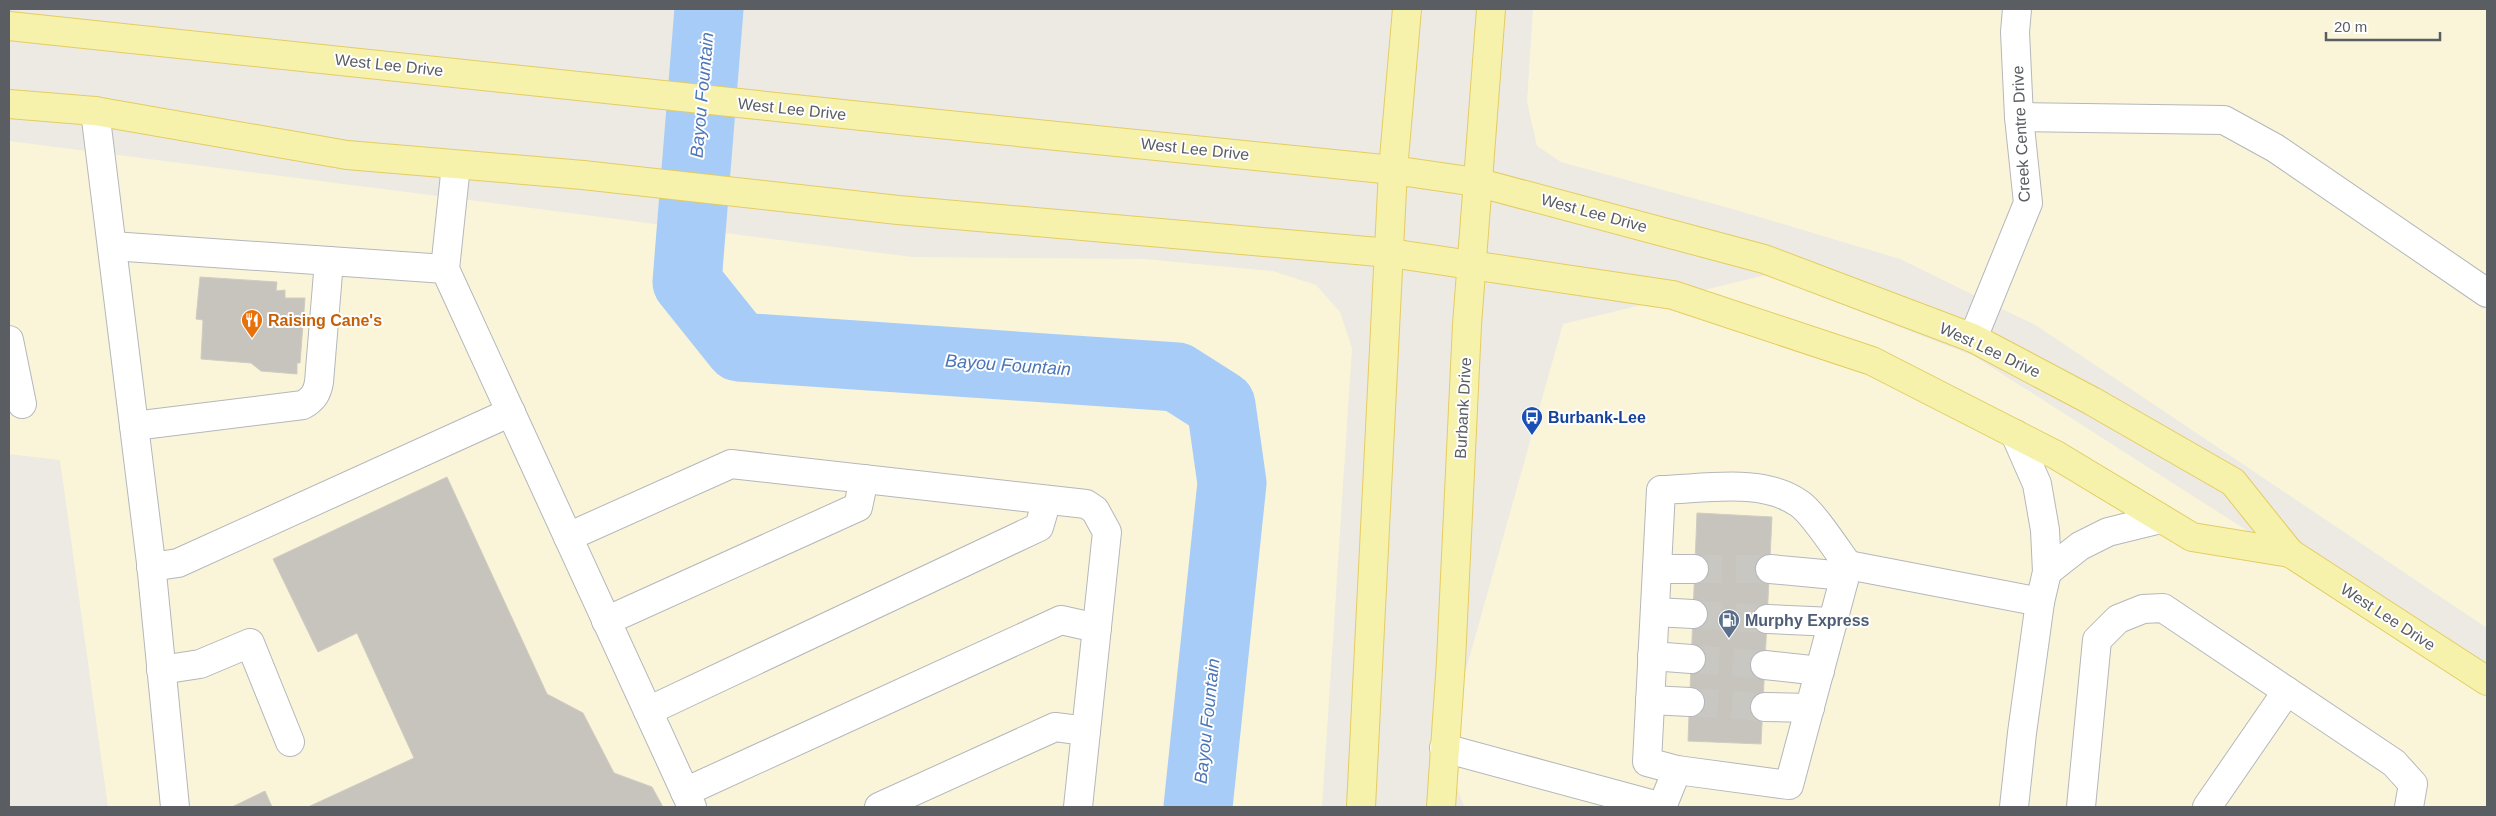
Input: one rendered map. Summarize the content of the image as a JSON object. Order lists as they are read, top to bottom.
{
  "streets": {
    "main road": ["West Lee Drive", "Burbank Drive"],
    "street": ["Creek Centre Drive"]
  },
  "crossings": [
    ["West Lee Drive", "Creek Centre Drive"],
    ["West Lee Drive", "Burbank Drive"]
  ],
  "water": ["Bayou Fountain"],
  "places": {
    "restaurant": ["Raising Cane's"],
    "bus stop": ["Burbank-Lee"],
    "fuel station": ["Murphy Express"]
  },
  "scale_bar": "20 m"
}
